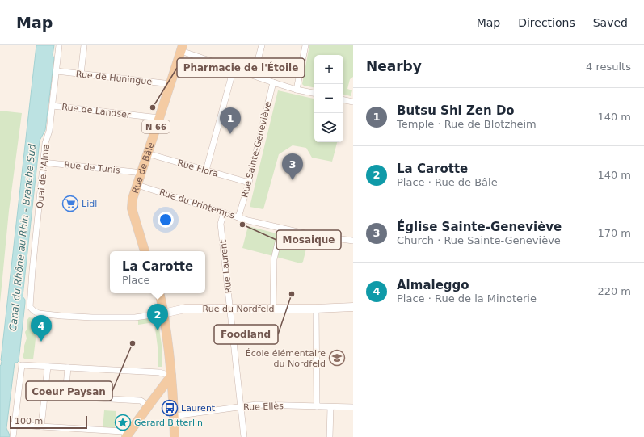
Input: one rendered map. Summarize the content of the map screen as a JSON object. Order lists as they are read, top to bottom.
{
  "streets": {
    "main road": ["N 66", "Rue de Bâle", "Rue du Nordfeld"],
    "street": [
      "Rue de Huningue",
      "Rue de Landser",
      "Rue Sainte-Geneviève",
      "Rue de Tunis",
      "Rue Flora",
      "Quai de l'Alma",
      "Rue du Printemps",
      "Rue Laurent",
      "Rue Ellès"
    ]
  },
  "crossings": [
    ["Rue de Huningue", "Rue de Bâle"],
    ["Rue de Huningue", "Quai de l'Alma"],
    ["Rue de Landser", "Rue de Bâle"],
    ["Rue de Landser", "Quai de l'Alma"],
    ["Rue Sainte-Geneviève", "Rue Flora"],
    ["Rue Sainte-Geneviève", "Rue du Printemps"],
    ["Rue de Tunis", "Rue de Bâle"],
    ["Rue de Tunis", "Quai de l'Alma"],
    ["Rue de Bâle", "Rue Flora"],
    ["Rue de Bâle", "Rue du Printemps"],
    ["Quai de l'Alma", "Rue du Nordfeld"],
    ["Rue du Printemps", "Rue Laurent"],
    ["Rue Laurent", "Rue du Nordfeld"],
    ["Rue Laurent", "Rue Ellès"]
  ],
  "water": ["Canal du Rhône au Rhin - Branche Sud"],
  "places": {
    "other": [
      "Pharmacie de l'Étoile",
      "Mosaique",
      "Foodland",
      "Coeur Paysan"
    ],
    "supermarket": ["Lidl"],
    "school or university": ["École élémentaire du Nordfeld"],
    "bus stop": ["Laurent"],
    "place": ["Gerard Bitterlin"]
  },
  "scale_bar": "100 m",
  "page": {
    "header": "Map",
    "nav": ["Map", "Directions", "Saved"],
    "heading": ["Nearby", "4 results"],
    "map_buttons": ["+", "−"],
    "list": [
      {
        "mark": "1",
        "name": "Butsu Shi Zen Do",
        "note": "Temple · Rue de Blotzheim",
        "value": "140 m"
      },
      {
        "mark": "2",
        "name": "La Carotte",
        "note": "Place · Rue de Bâle",
        "value": "140 m"
      },
      {
        "mark": "3",
        "name": "Église Sainte-Geneviève",
        "note": "Church · Rue Sainte-Geneviève",
        "value": "170 m"
      },
      {
        "mark": "4",
        "name": "Almaleggo",
        "note": "Place · Rue de la Minoterie",
        "value": "220 m"
      }
    ],
    "pins": [
      "1",
      "3",
      "2",
      "4"
    ],
    "popup": ["La Carotte", "Place"],
    "scale": "100 m"
  }
}
